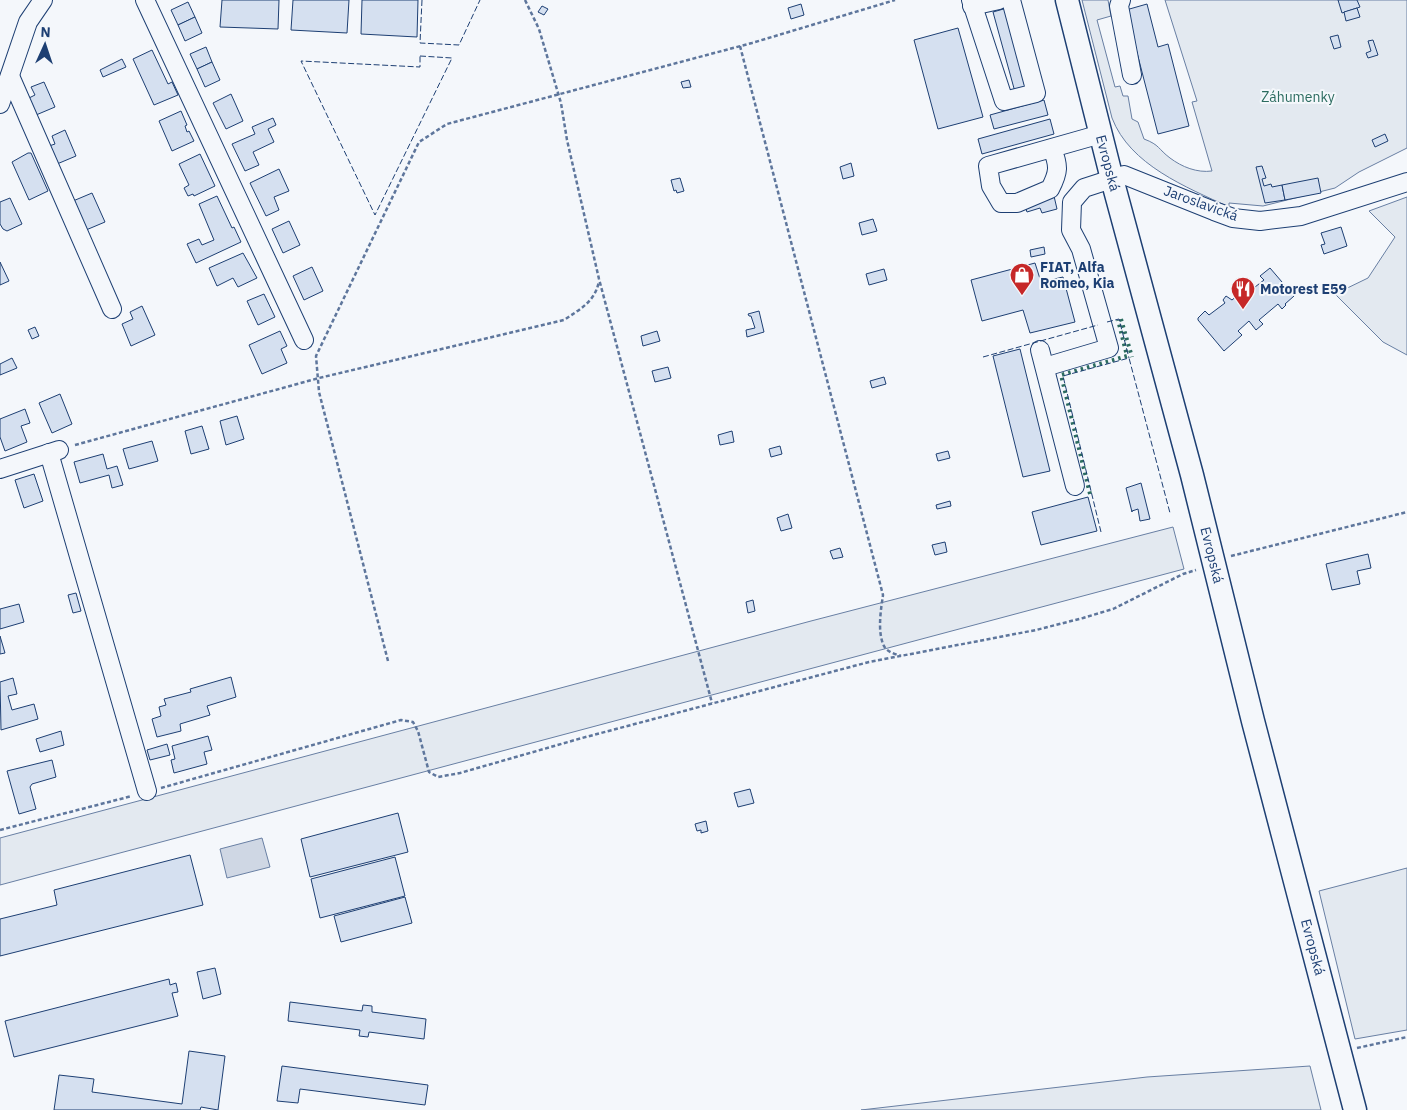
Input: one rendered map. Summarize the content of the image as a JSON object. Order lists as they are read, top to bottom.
{
  "streets": {
    "main road": ["Evropská"],
    "street": ["Jaroslavická"]
  },
  "crossings": [
    ["Evropská", "Jaroslavická"]
  ],
  "parks": ["Záhumenky"],
  "places": {
    "shop": ["FIAT, Alfa Romeo, Kia"],
    "restaurant": ["Motorest E59"]
  },
  "north": "top"
}
